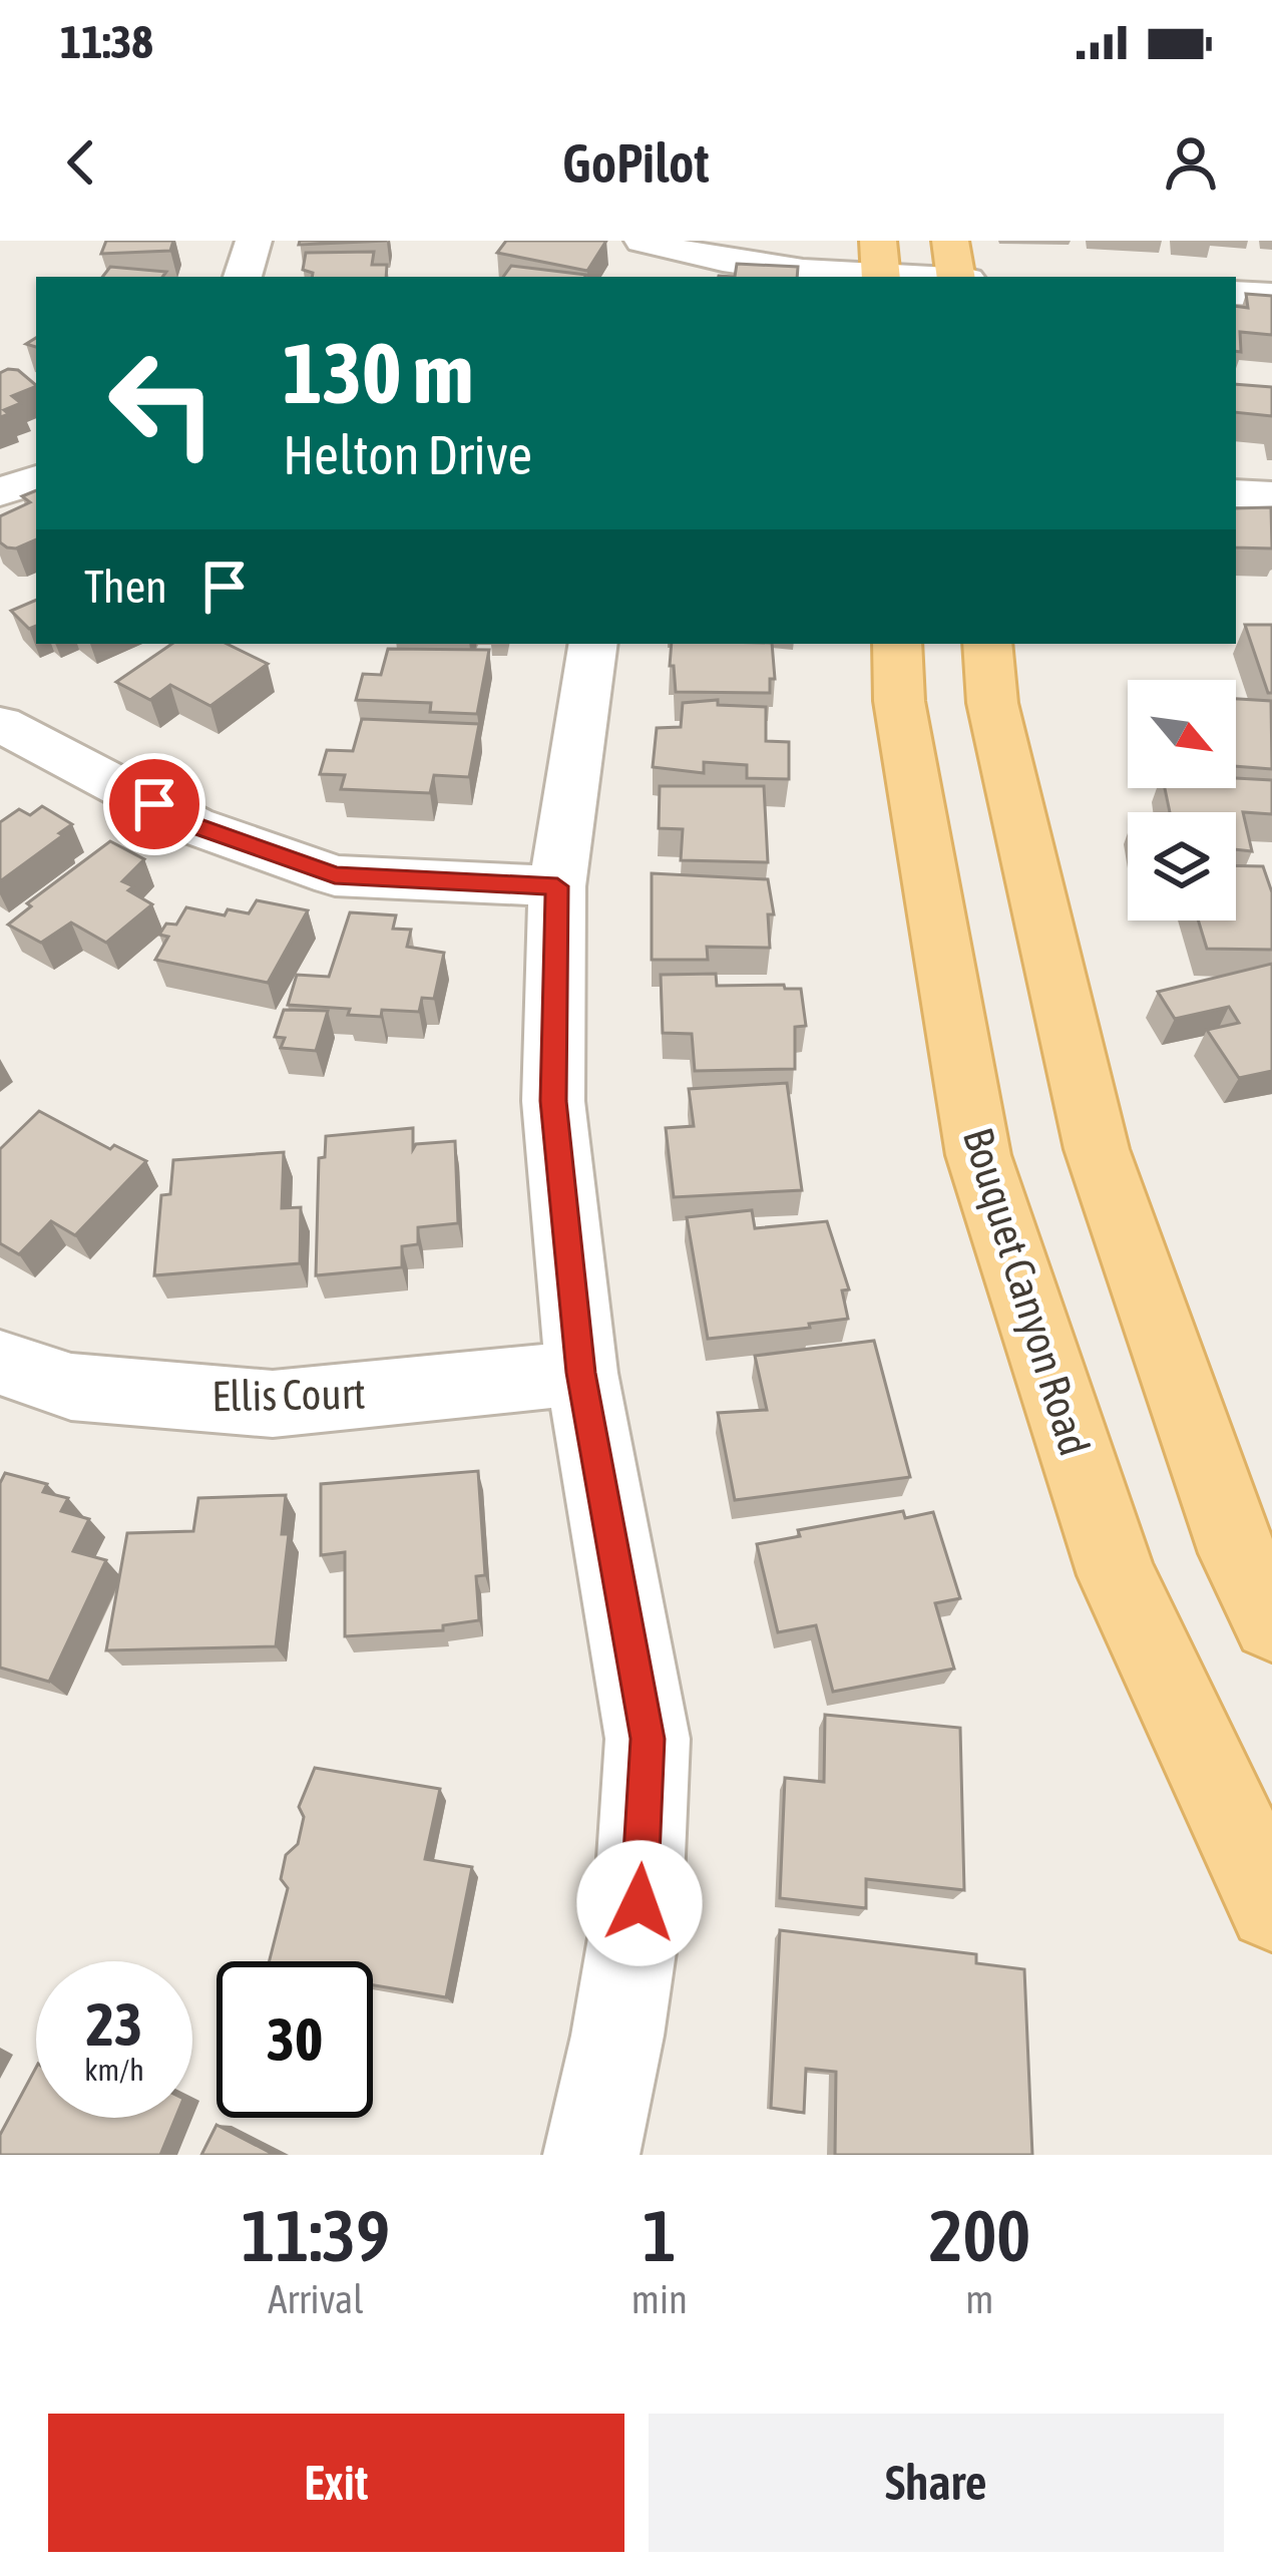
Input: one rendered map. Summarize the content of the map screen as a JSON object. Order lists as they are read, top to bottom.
{
  "streets": {
    "main road": ["Bouquet Canyon Road"],
    "street": ["Ellis Court"]
  },
  "north": "bottom right",
  "page": {
    "status": "11:38",
    "header": "GoPilot",
    "turn": ["130 m", "Helton Drive"],
    "then": "Then",
    "speed": "23 km/h",
    "limit": "30",
    "eta": [
      "11:39",
      "Arrival",
      "1",
      "min",
      "200",
      "m"
    ],
    "buttons": ["Exit", "Share"]
  }
}
